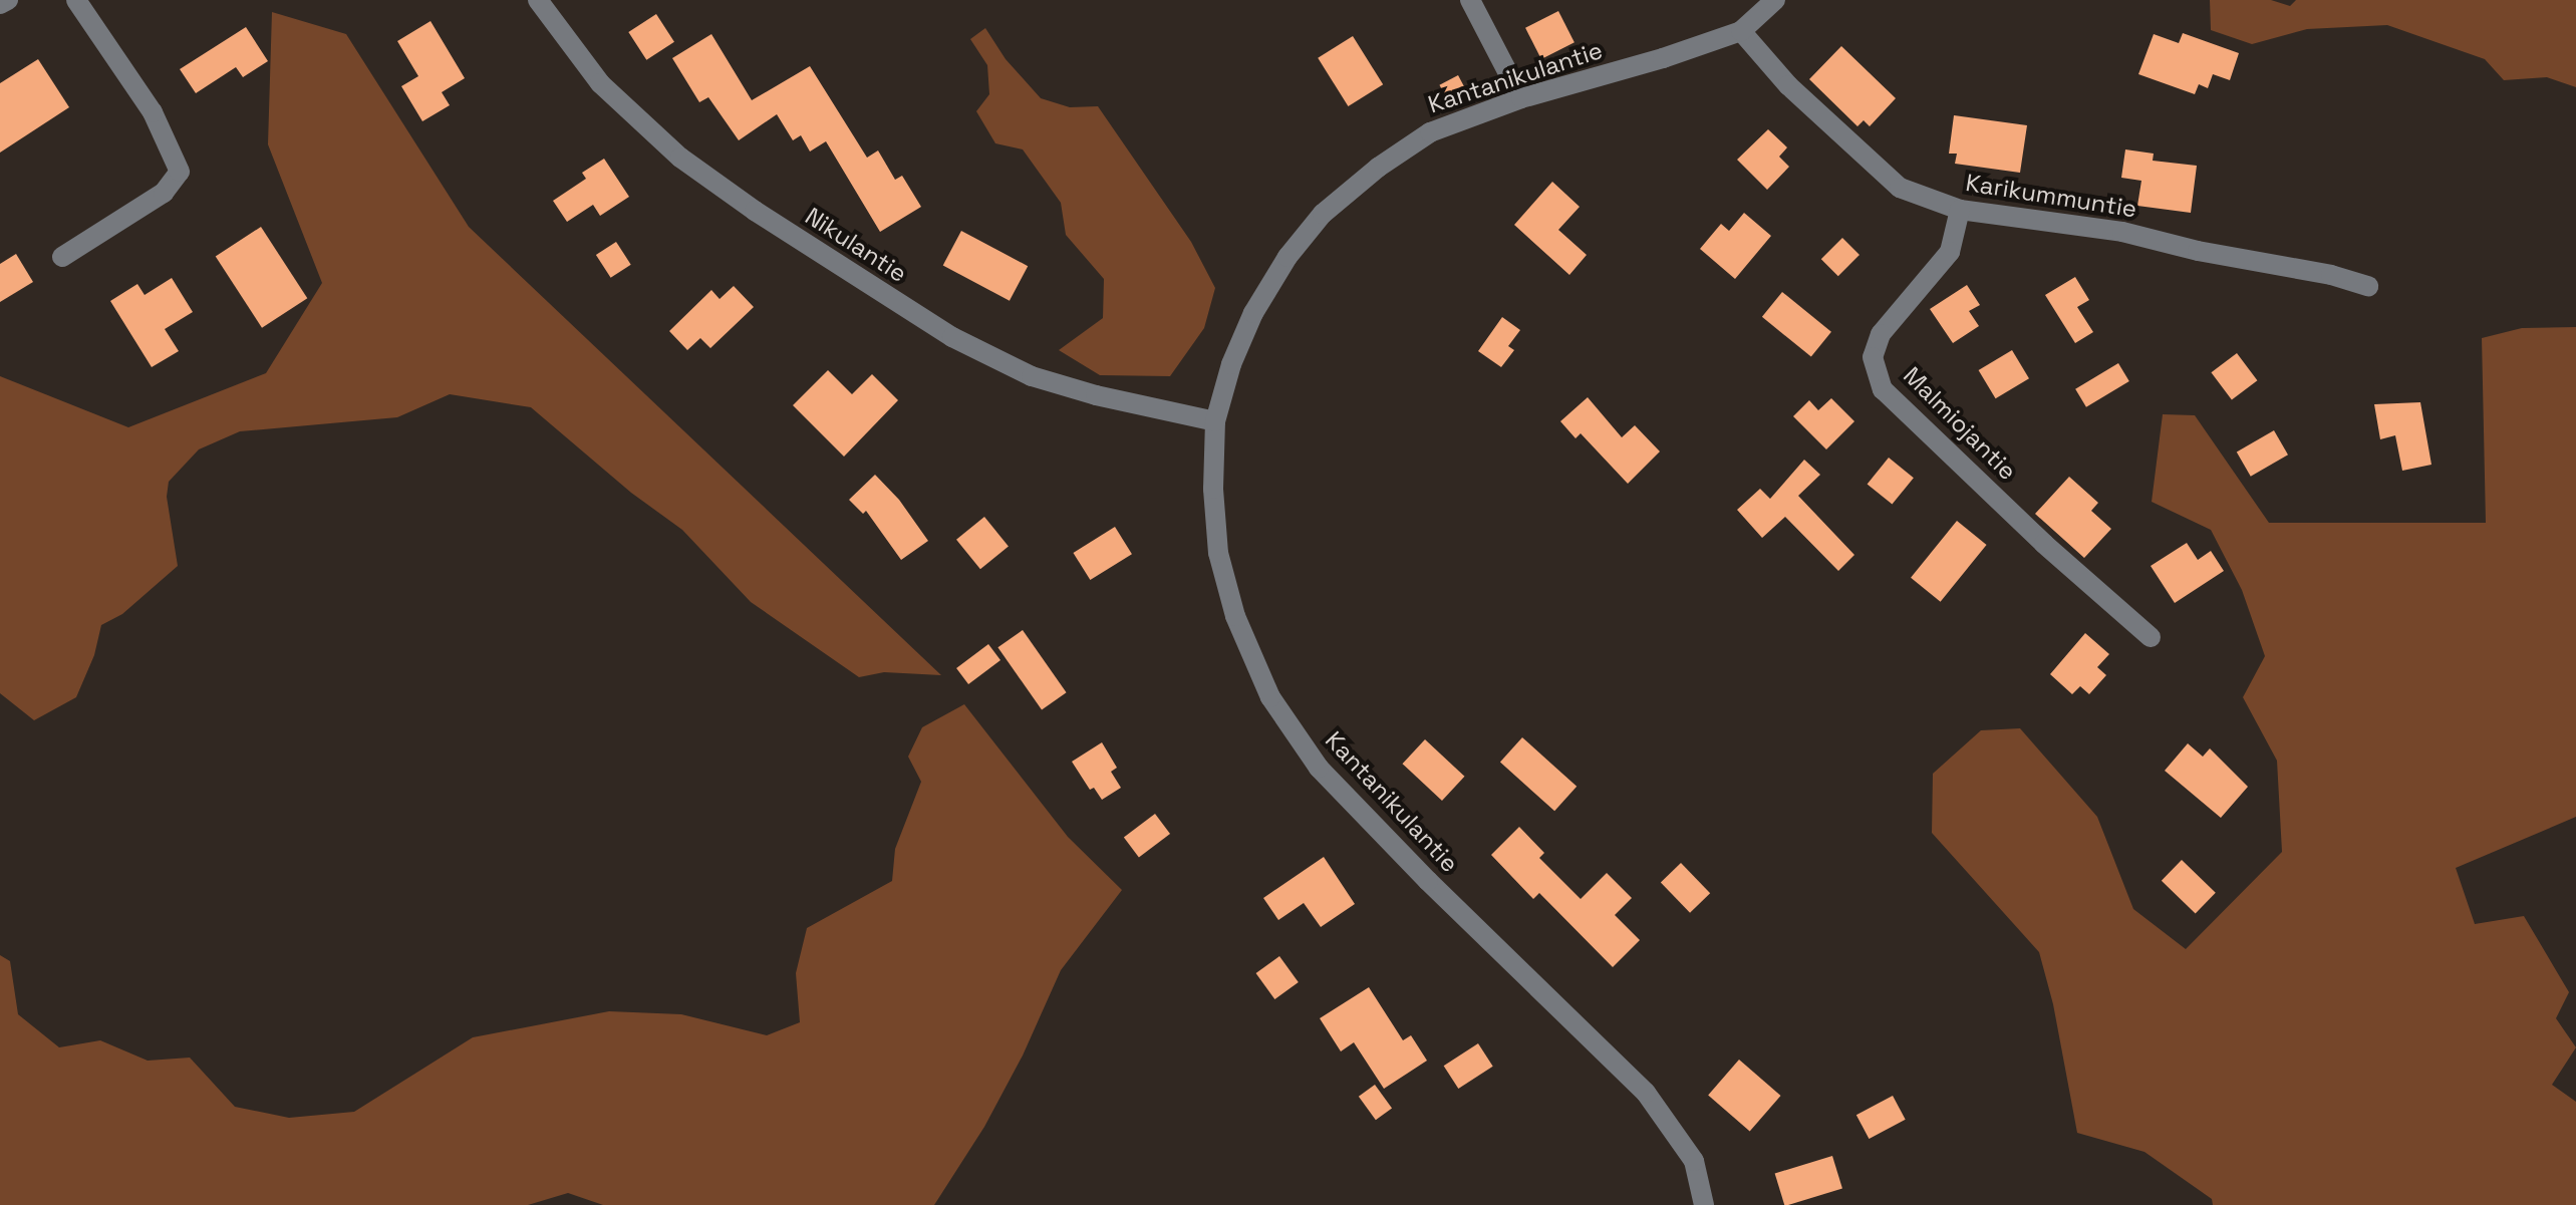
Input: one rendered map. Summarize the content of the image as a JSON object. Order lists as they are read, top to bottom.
{
  "streets": {
    "street": [
      "Kantanikulantie",
      "Karikummuntie",
      "Nikulantie",
      "Malmiojantie"
    ]
  },
  "crossings": [
    ["Kantanikulantie", "Karikummuntie"],
    ["Kantanikulantie", "Nikulantie"],
    ["Karikummuntie", "Malmiojantie"]
  ]
}
